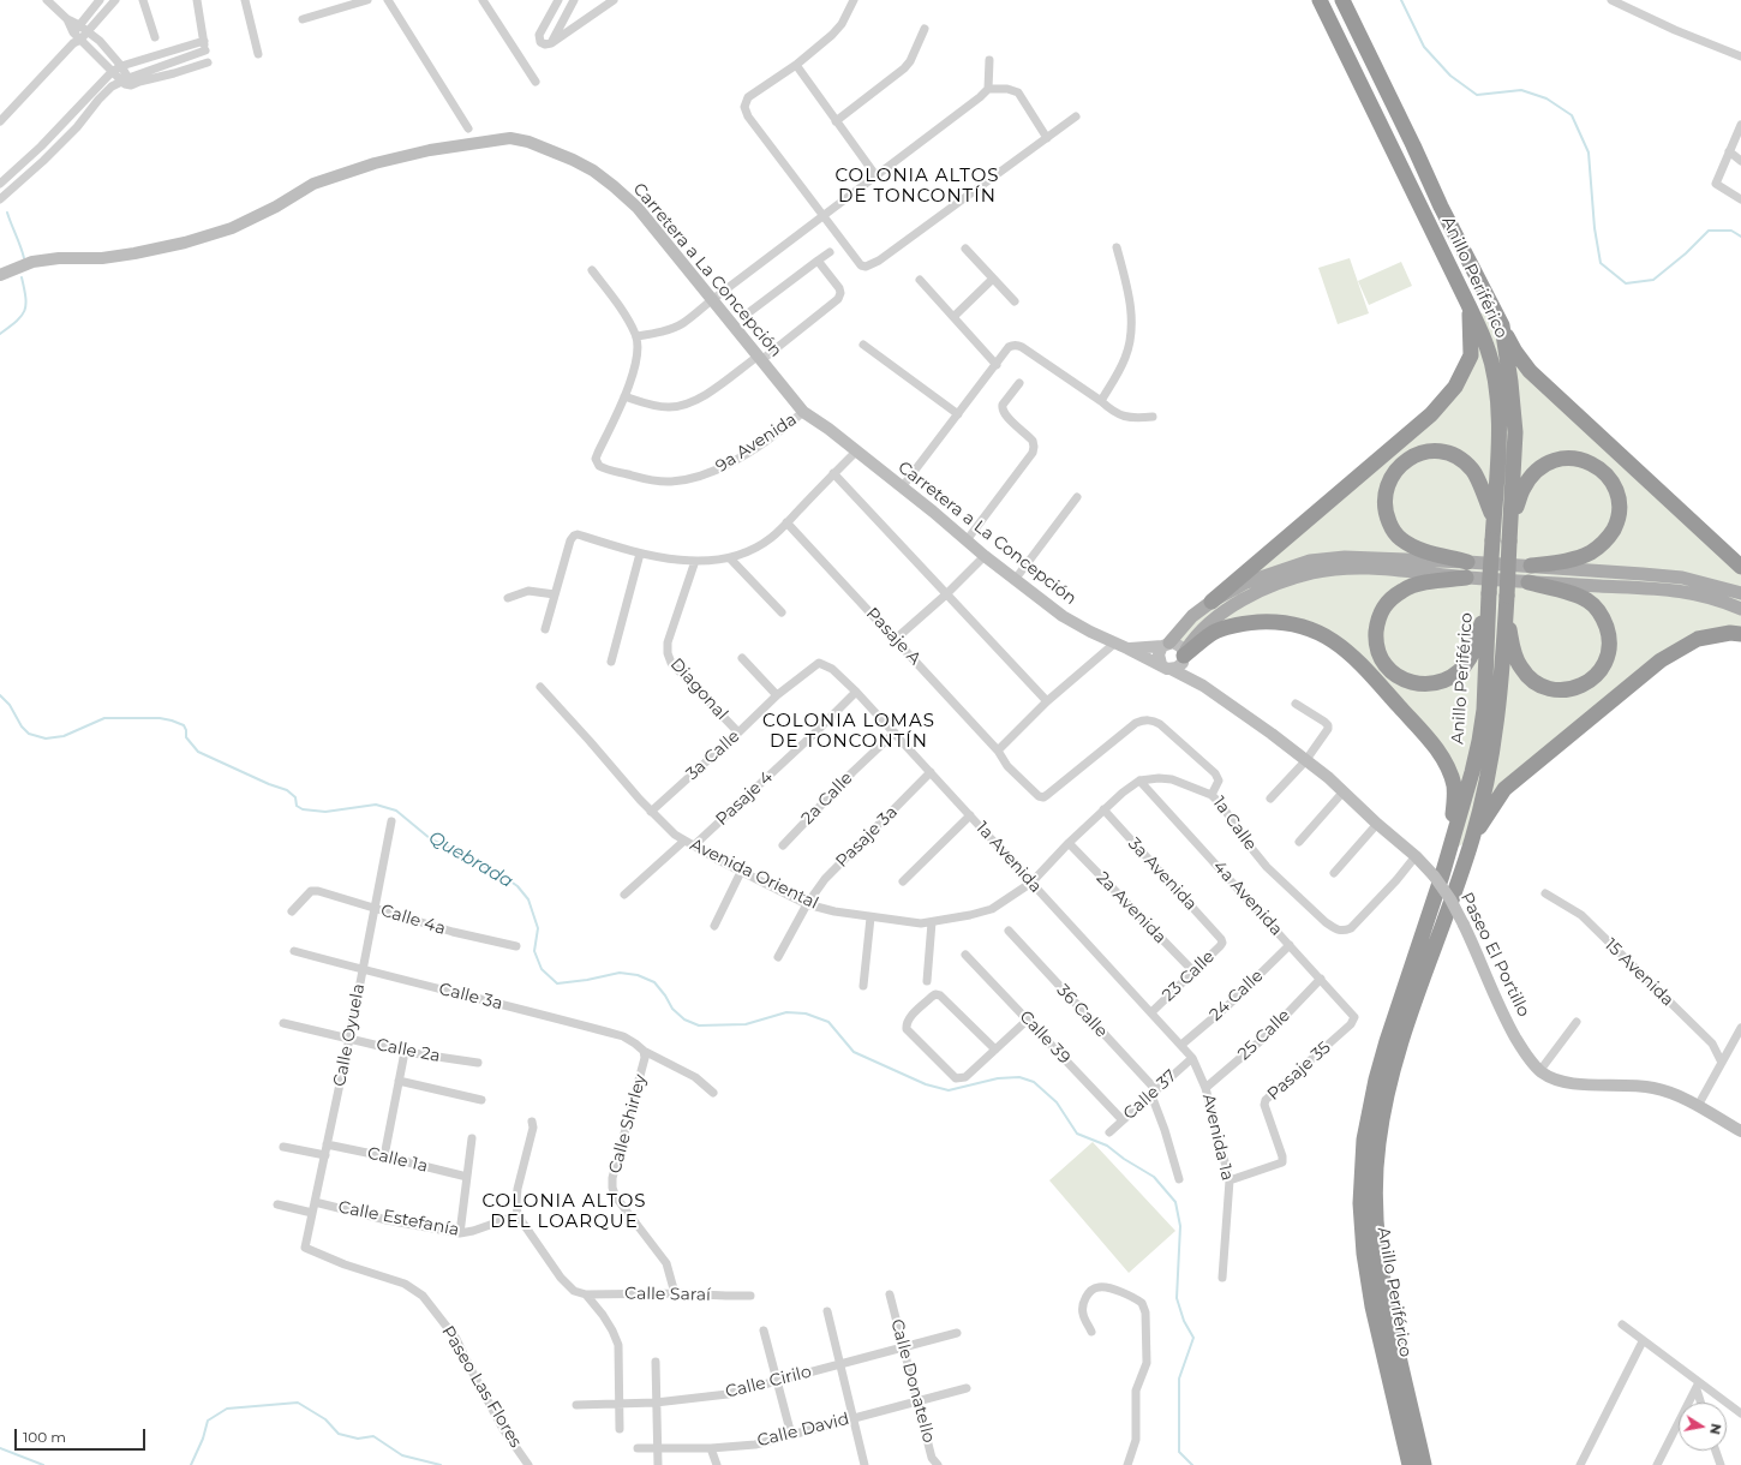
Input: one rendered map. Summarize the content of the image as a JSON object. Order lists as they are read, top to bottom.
{
  "streets": {
    "highway": ["Anillo Periférico"],
    "main road": ["Carretera a La Concepción", "Paseo El Portillo"],
    "street": [
      "9a Avenida",
      "Pasaje A",
      "Diagonal",
      "3a Calle",
      "Pasaje 4",
      "2a Calle",
      "1a Calle",
      "Pasaje 3a",
      "1a Avenida",
      "Avenida Oriental",
      "3a Avenida",
      "4a Avenida",
      "2a Avenida",
      "Calle 4a",
      "15 Avenida",
      "23 Calle",
      "24 Calle",
      "Calle 3a",
      "36 Calle",
      "Calle Oyuela",
      "25 Calle",
      "Calle 39",
      "Calle 2a",
      "Pasaje 35",
      "Calle 37",
      "Calle Shirley",
      "Avenida 1a",
      "Calle 1a",
      "Calle Estefanía",
      "Calle Saraí",
      "Calle Donatello",
      "Calle Cirilo",
      "Paseo Las Flores",
      "Calle David"
    ]
  },
  "crossings": [
    ["Carretera a La Concepción", "9a Avenida"],
    ["Carretera a La Concepción", "Paseo El Portillo"],
    ["Pasaje A", "1a Calle"],
    ["Diagonal", "3a Calle"],
    ["3a Calle", "1a Avenida"],
    ["3a Calle", "Avenida Oriental"],
    ["Pasaje 4", "1a Avenida"],
    ["Pasaje 4", "Avenida Oriental"],
    ["2a Calle", "1a Avenida"],
    ["1a Calle", "Paseo El Portillo"],
    ["Pasaje 3a", "1a Avenida"],
    ["Pasaje 3a", "Avenida Oriental"],
    ["1a Avenida", "Avenida Oriental"],
    ["1a Avenida", "23 Calle"],
    ["1a Avenida", "24 Calle"],
    ["1a Avenida", "Calle 37"],
    ["1a Avenida", "Avenida 1a"],
    ["Avenida Oriental", "3a Avenida"],
    ["Avenida Oriental", "4a Avenida"],
    ["Avenida Oriental", "2a Avenida"],
    ["3a Avenida", "23 Calle"],
    ["4a Avenida", "24 Calle"],
    ["4a Avenida", "25 Calle"],
    ["4a Avenida", "Pasaje 35"],
    ["2a Avenida", "23 Calle"],
    ["Calle 4a", "Calle Oyuela"],
    ["Calle 3a", "Calle Oyuela"],
    ["Calle 3a", "Calle Shirley"],
    ["36 Calle", "Calle 37"],
    ["Calle Oyuela", "Calle 2a"],
    ["Calle Oyuela", "Calle 1a"],
    ["Calle Oyuela", "Calle Estefanía"],
    ["Calle Oyuela", "Paseo Las Flores"],
    ["25 Calle", "Avenida 1a"],
    ["Calle 39", "Calle 37"],
    ["Pasaje 35", "Avenida 1a"],
    ["Calle 37", "Avenida 1a"],
    ["Calle Shirley", "Calle Saraí"],
    ["Calle Donatello", "Calle Cirilo"],
    ["Calle Donatello", "Calle David"]
  ],
  "districts": ["COLONIA ALTOS DE TONCONTÍN", "COLONIA LOMAS DE TONCONTÍN", "COLONIA ALTOS DEL LOARQUE"],
  "water": ["Quebrada"],
  "scale_bar": "100 m",
  "north": "right"
}
